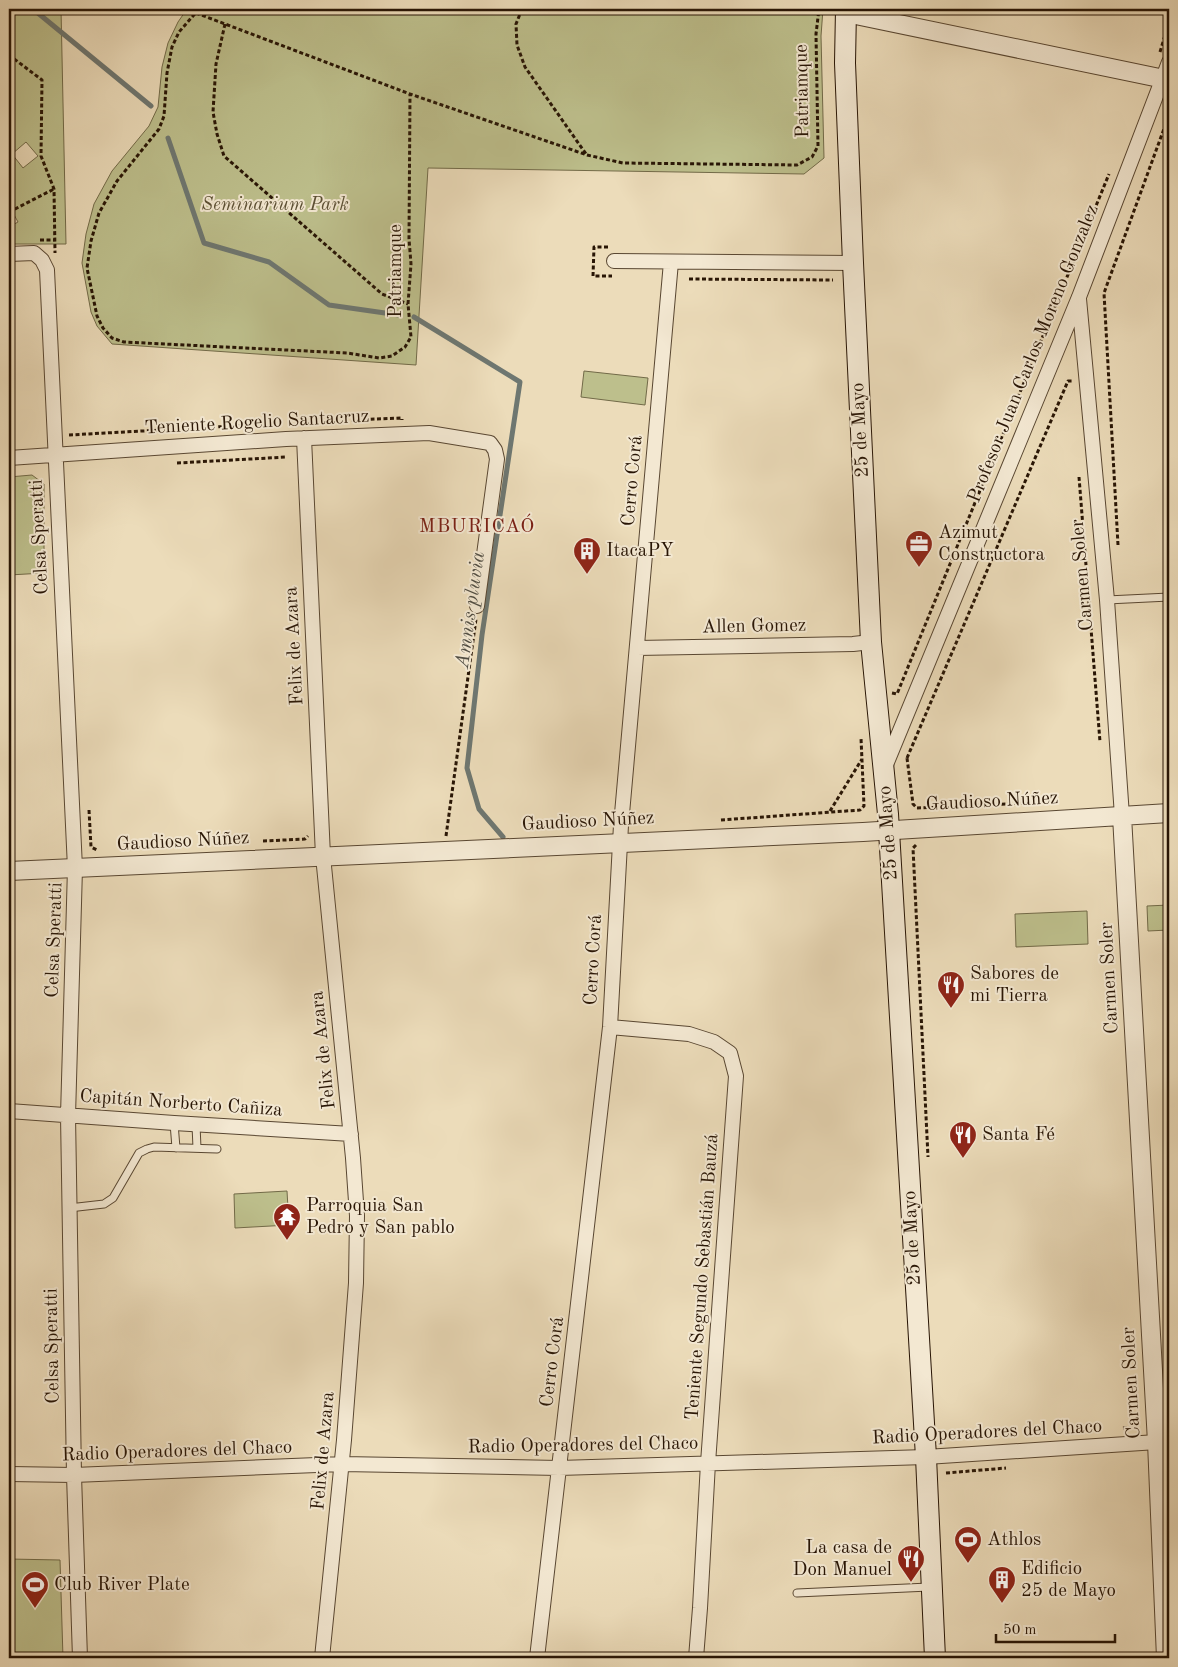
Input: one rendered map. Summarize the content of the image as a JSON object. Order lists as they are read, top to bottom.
{
  "streets": {
    "main road": ["25 de Mayo"],
    "street": [
      "Profesor Juan Carlos Moreno Gonzalez",
      "Teniente Rogelio Santacruz",
      "Cerro Corá",
      "Celsa Speratti",
      "Carmen Soler",
      "Allen Gomez",
      "Felix de Azara",
      "Gaudioso Núñez",
      "Capitán Norberto Cañiza",
      "Teniente Segundo Sebastián Bauzá",
      "Radio Operadores del Chaco"
    ],
    "path": ["Patriamque"]
  },
  "crossings": [
    ["Profesor Juan Carlos Moreno Gonzalez", "25 de Mayo"],
    ["Profesor Juan Carlos Moreno Gonzalez", "Carmen Soler"],
    ["Teniente Rogelio Santacruz", "Celsa Speratti"],
    ["Teniente Rogelio Santacruz", "Felix de Azara"],
    ["25 de Mayo", "Allen Gomez"],
    ["25 de Mayo", "Gaudioso Núñez"],
    ["25 de Mayo", "Radio Operadores del Chaco"],
    ["Cerro Corá", "Allen Gomez"],
    ["Cerro Corá", "Gaudioso Núñez"],
    ["Cerro Corá", "Teniente Segundo Sebastián Bauzá"],
    ["Cerro Corá", "Radio Operadores del Chaco"],
    ["Celsa Speratti", "Gaudioso Núñez"],
    ["Celsa Speratti", "Capitán Norberto Cañiza"],
    ["Celsa Speratti", "Radio Operadores del Chaco"],
    ["Carmen Soler", "Gaudioso Núñez"],
    ["Carmen Soler", "Radio Operadores del Chaco"],
    ["Felix de Azara", "Gaudioso Núñez"],
    ["Felix de Azara", "Capitán Norberto Cañiza"],
    ["Felix de Azara", "Radio Operadores del Chaco"],
    ["Teniente Segundo Sebastián Bauzá", "Radio Operadores del Chaco"]
  ],
  "districts": ["MBURICAÓ"],
  "water": ["Amnis pluvia"],
  "parks": ["Seminarium Park"],
  "places": {
    "office": ["Azimut Constructora"],
    "building": ["ItacaPY", "Edificio 25 de Mayo"],
    "restaurant": ["Sabores de mi Tierra", "Santa Fé", "La casa de Don Manuel"],
    "temple": ["Parroquia San Pedro y San pablo"],
    "sports": ["Athlos", "Club River Plate"]
  },
  "scale_bar": "50 m"
}
